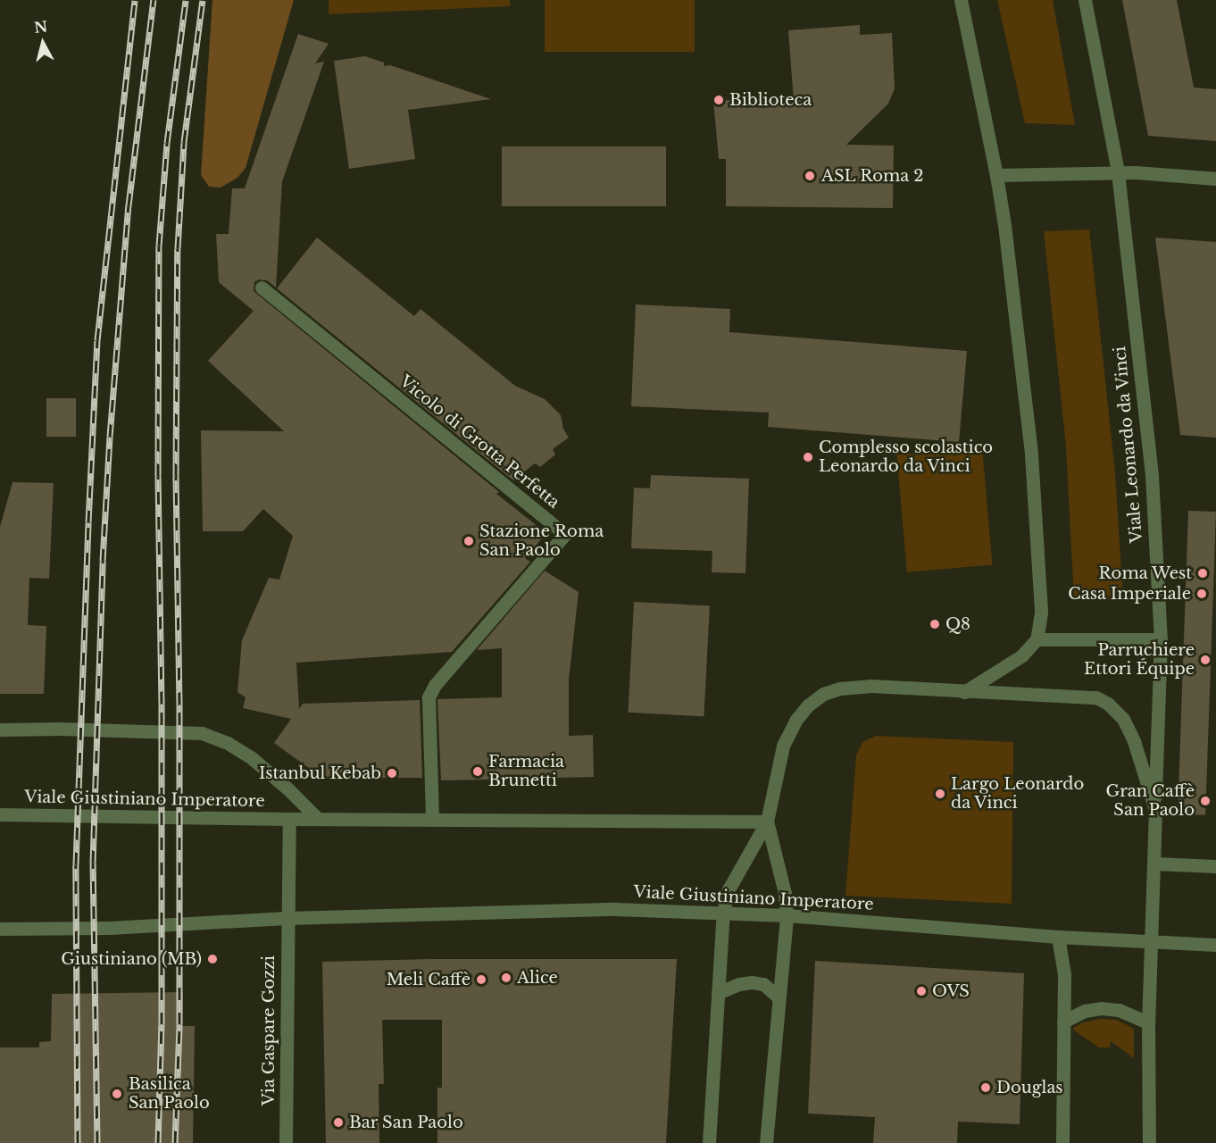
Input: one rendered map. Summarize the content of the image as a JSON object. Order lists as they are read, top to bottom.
{
  "streets": {
    "street": [
      "Vicolo di Grotta Perfetta",
      "Viale Leonardo da Vinci",
      "Viale Giustiniano Imperatore",
      "Via Gaspare Gozzi"
    ]
  },
  "crossings": [
    ["Vicolo di Grotta Perfetta", "Viale Giustiniano Imperatore"],
    ["Viale Giustiniano Imperatore", "Via Gaspare Gozzi"]
  ],
  "places": [
    "Biblioteca",
    "ASL Roma 2",
    "Complesso scolastico Leonardo da Vinci",
    "Stazione Roma San Paolo",
    "Roma West",
    "Casa Imperiale",
    "Q8",
    "Parruchiere Ettori Équipe",
    "Farmacia Brunetti",
    "Istanbul Kebab",
    "Largo Leonardo da Vinci",
    "Gran Caffè San Paolo",
    "Giustiniano (MB)",
    "Alice",
    "Meli Caffè",
    "OVS",
    "Douglas",
    "Basilica San Paolo",
    "Bar San Paolo"
  ],
  "north": "top"
}
